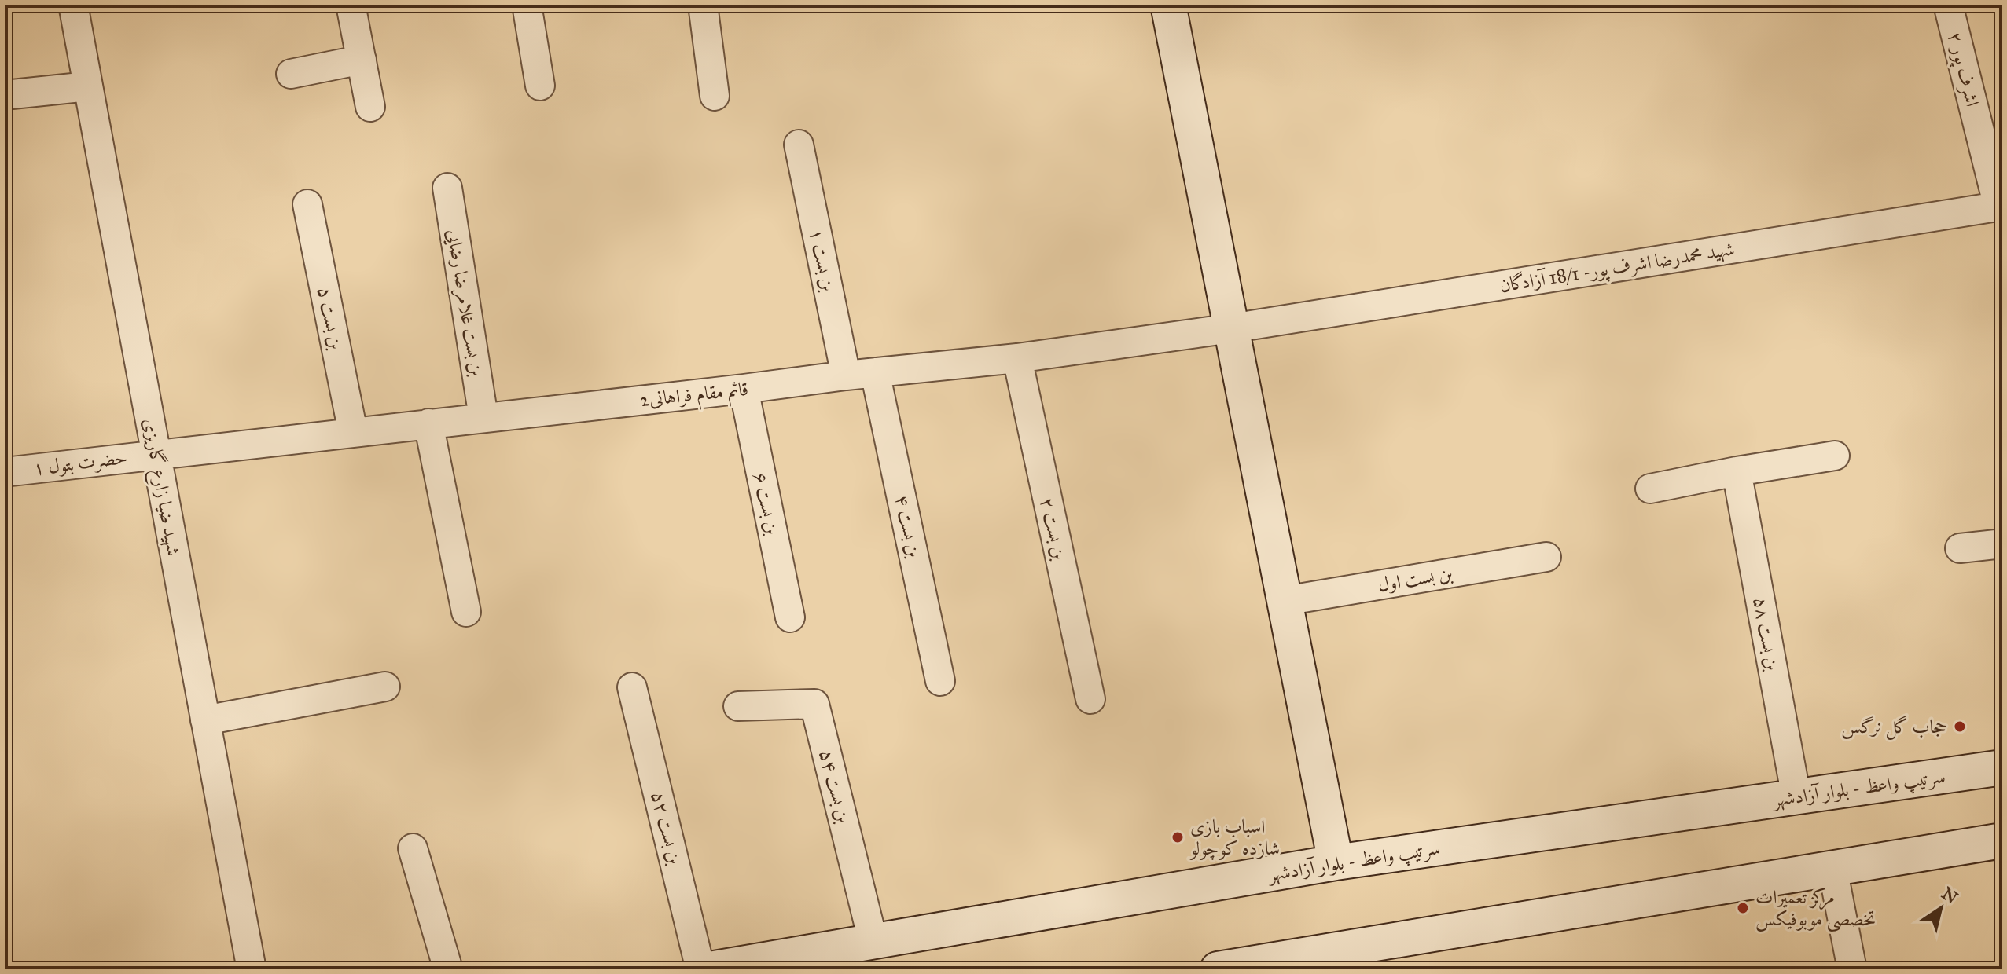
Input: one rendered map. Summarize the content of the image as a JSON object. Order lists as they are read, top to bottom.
{
  "streets": {
    "main road": ["سرتیپ واعظ - بلوار آزادشهر"],
    "street": [
      "۲ اشرف پور",
      "بن بست ۱",
      "شهید محمدرضا اشرف پور- 18/1 آزادگان",
      "بن بست غلامرضا رضایی",
      "بن بست ۵",
      "2قائم مقام فراهانی",
      "حضرت بتول ۱",
      "شهید ضیا زارع گاریزی",
      "بن بست ۶",
      "بن بست ۴",
      "بن بست ۲",
      "بن بست اول",
      "بن بست ۵۸",
      "بن بست ۵۴",
      "بن بست ۵۲"
    ]
  },
  "crossings": [
    ["۲ اشرف پور", "شهید محمدرضا اشرف پور- 18/1 آزادگان"],
    ["بن بست ۱", "2قائم مقام فراهانی"],
    ["شهید محمدرضا اشرف پور- 18/1 آزادگان", "2قائم مقام فراهانی"],
    ["بن بست غلامرضا رضایی", "2قائم مقام فراهانی"],
    ["بن بست ۵", "2قائم مقام فراهانی"],
    ["2قائم مقام فراهانی", "حضرت بتول ۱"],
    ["2قائم مقام فراهانی", "شهید ضیا زارع گاریزی"],
    ["2قائم مقام فراهانی", "بن بست ۶"],
    ["2قائم مقام فراهانی", "بن بست ۴"],
    ["2قائم مقام فراهانی", "بن بست ۲"],
    ["حضرت بتول ۱", "شهید ضیا زارع گاریزی"],
    ["بن بست ۵۸", "سرتیپ واعظ - بلوار آزادشهر"],
    ["بن بست ۵۴", "سرتیپ واعظ - بلوار آزادشهر"]
  ],
  "places": ["حجاب گل نرگس", "اسباب بازی شازده کوچولو", "مرکز تعمیرات تخصصی موبوفیکس"],
  "north": "top right"
}
